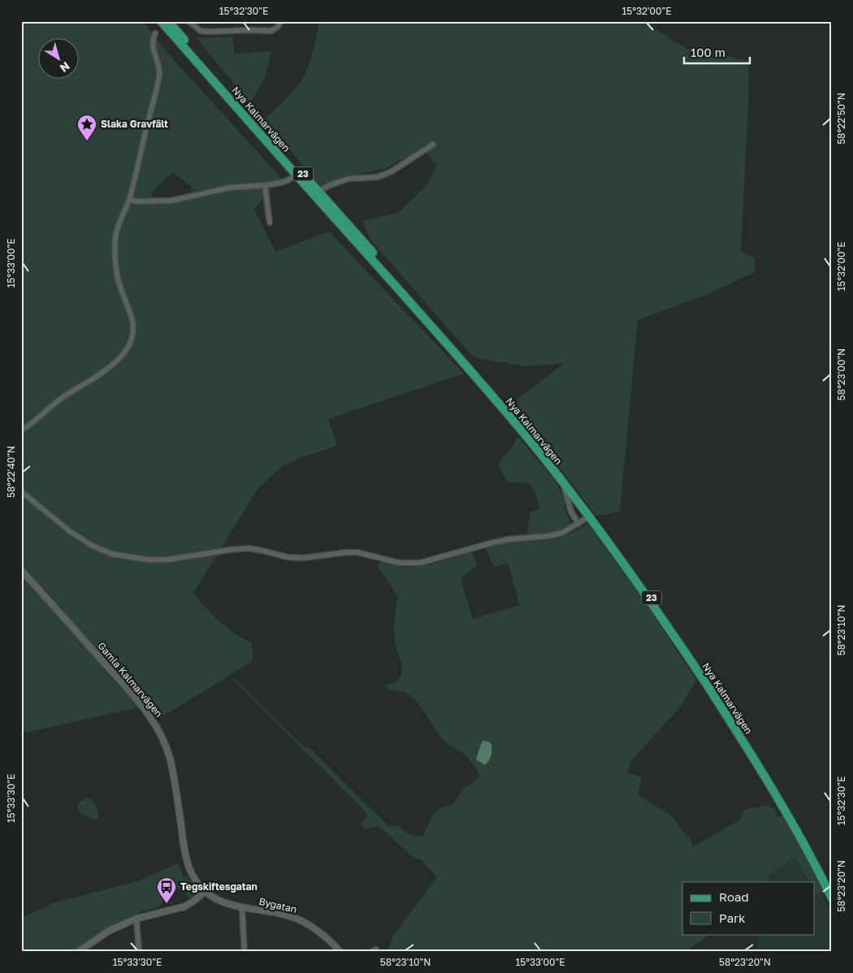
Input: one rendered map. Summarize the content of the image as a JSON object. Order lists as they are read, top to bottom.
{
  "streets": {
    "main road": ["Nya Kalmarvägen", "23"],
    "street": ["Gamla Kalmarvägen", "Bygatan"]
  },
  "crossings": [
    ["Gamla Kalmarvägen", "Bygatan"]
  ],
  "places": {
    "place": ["Slaka Gravfält"],
    "bus stop": ["Tegskiftesgatan"]
  },
  "legend": ["Road", "Park"],
  "scale_bar": "100 m",
  "north": "bottom right",
  "coordinates": [
    "15°32'30\"E",
    "15°32'00\"E",
    "58°22'50\"N",
    "15°33'00\"E",
    "58°23'00\"N",
    "58°22'40\"N",
    "58°23'10\"N",
    "15°33'30\"E",
    "58°23'20\"N"
  ]
}
